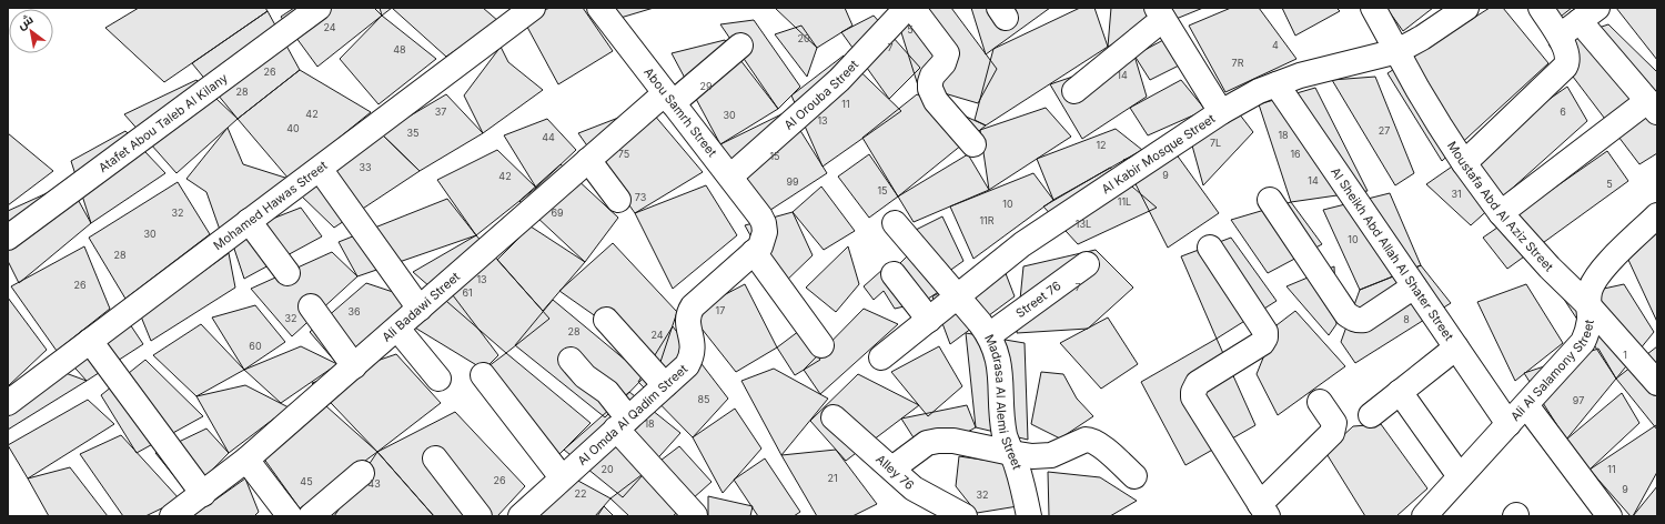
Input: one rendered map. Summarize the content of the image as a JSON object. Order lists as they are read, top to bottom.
{
  "streets": {
    "street": [
      "Al Orouba Street",
      "Abou Samrh Street",
      "Atafet Abou Taleb Al Kilany",
      "Al Kabir Mosque Street",
      "Mohamed Hawas Street",
      "Moustafa Abd Al Aziz Street",
      "Al Sheikh Abd Allah Al Shater Street",
      "Street 76",
      "Ali Badawi Street",
      "Ali Al Salamony Street",
      "Madrasa Al Alemi Street",
      "Al Omda Al Qadim Street",
      "Alley 76"
    ]
  },
  "crossings": [
    ["Al Orouba Street", "Abou Samrh Street"],
    ["Abou Samrh Street", "Ali Badawi Street"],
    ["Abou Samrh Street", "Al Omda Al Qadim Street"],
    ["Al Kabir Mosque Street", "Moustafa Abd Al Aziz Street"],
    ["Al Kabir Mosque Street", "Al Sheikh Abd Allah Al Shater Street"],
    ["Al Kabir Mosque Street", "Madrasa Al Alemi Street"],
    ["Moustafa Abd Al Aziz Street", "Ali Al Salamony Street"],
    ["Al Sheikh Abd Allah Al Shater Street", "Ali Al Salamony Street"],
    ["Street 76", "Madrasa Al Alemi Street"]
  ],
  "house_numbers": [
    "24",
    "5",
    "20",
    "4",
    "7",
    "48",
    "7R",
    "26",
    "14",
    "29",
    "28",
    "11",
    "37",
    "6",
    "42",
    "30",
    "13",
    "40",
    "27",
    "35",
    "18",
    "44",
    "7L",
    "12",
    "75",
    "16",
    "15",
    "33",
    "9",
    "42",
    "14",
    "99",
    "5",
    "15",
    "31",
    "73",
    "11L",
    "10",
    "32",
    "69",
    "11R",
    "13L",
    "30",
    "10",
    "28",
    "13",
    "26",
    "7",
    "61",
    "17",
    "36",
    "32",
    "8",
    "28",
    "24",
    "60",
    "1",
    "85",
    "97",
    "18",
    "20",
    "11",
    "21",
    "26",
    "45",
    "43",
    "9",
    "22",
    "32"
  ],
  "north": "top left"
}
